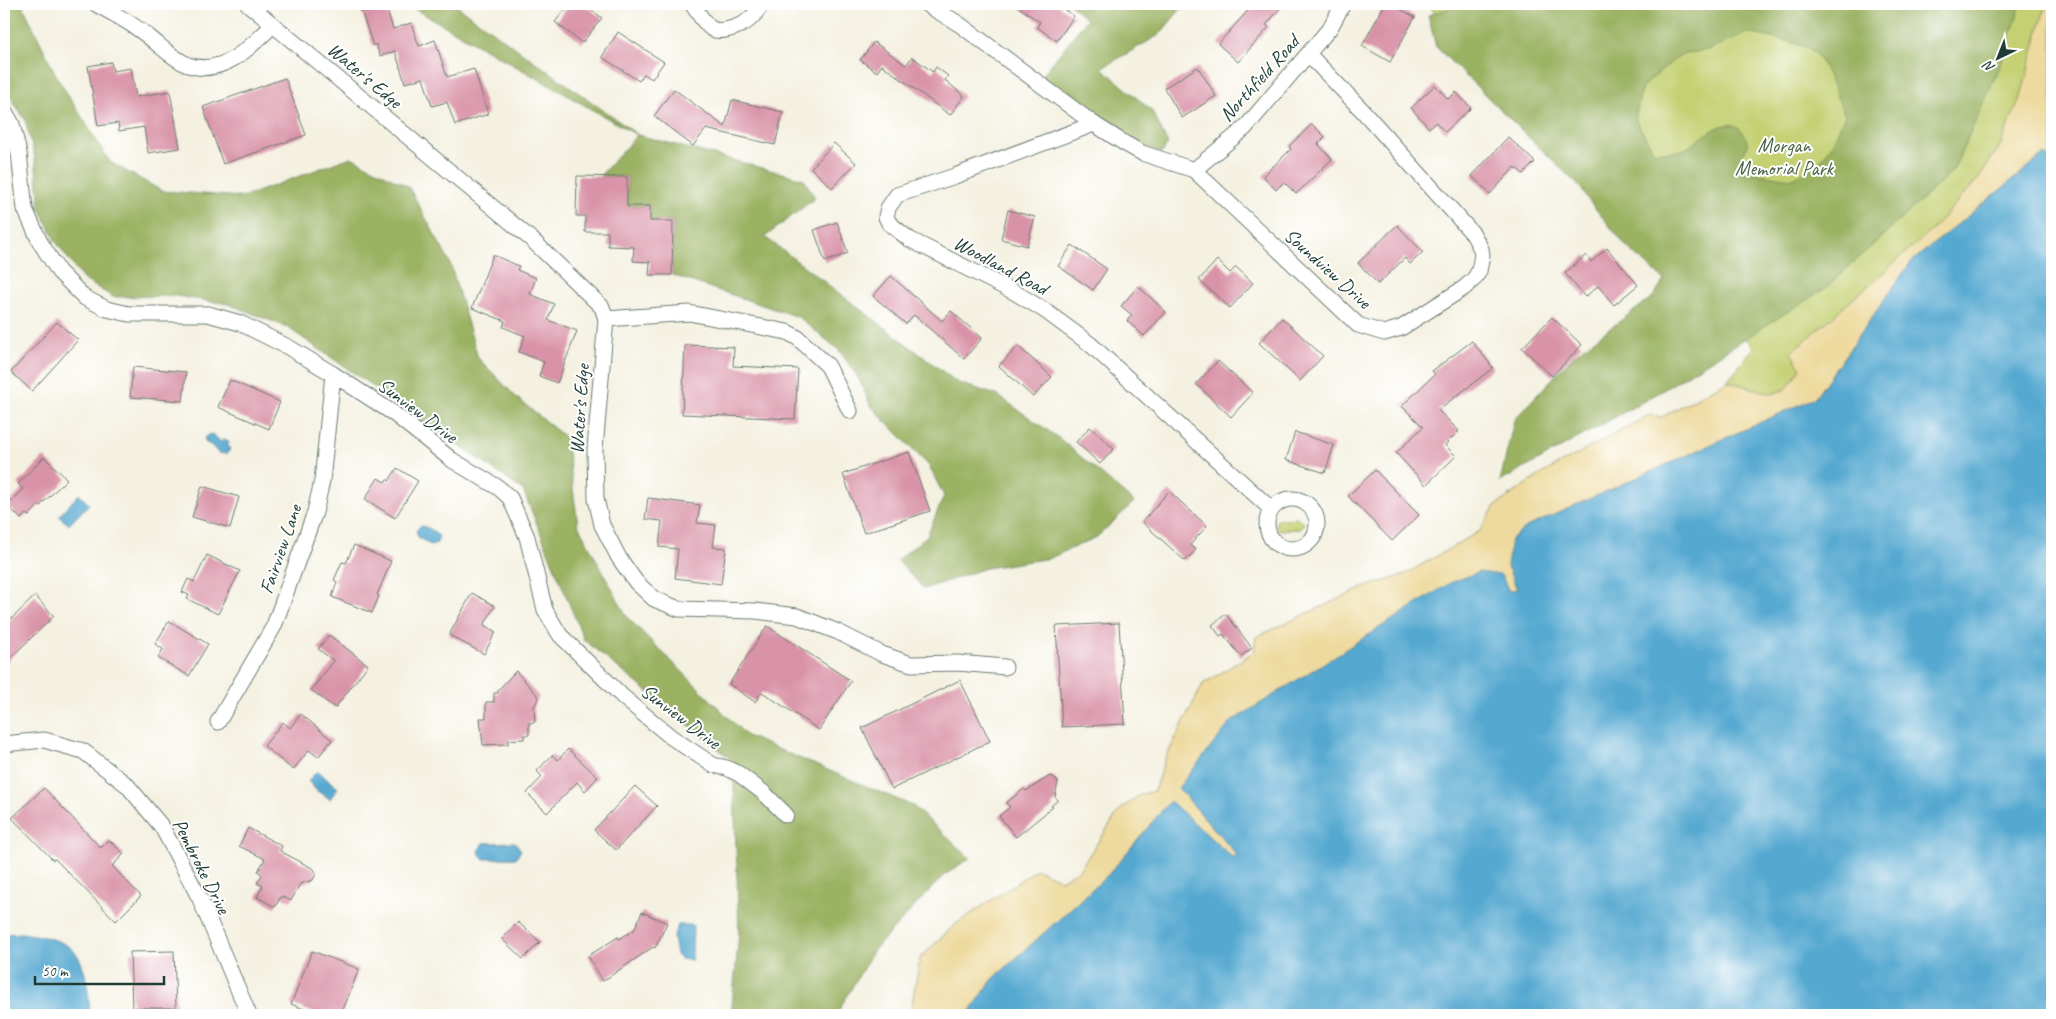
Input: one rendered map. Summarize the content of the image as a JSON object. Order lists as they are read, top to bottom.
{
  "streets": {
    "street": [
      "Water's Edge",
      "Northfield Road",
      "Woodland Road",
      "Soundview Drive",
      "Sunview Drive",
      "Fairview Lane",
      "Pembroke Drive"
    ]
  },
  "crossings": [
    ["Northfield Road", "Soundview Drive"],
    ["Woodland Road", "Soundview Drive"],
    ["Sunview Drive", "Fairview Lane"]
  ],
  "parks": ["Morgan Memorial Park"],
  "scale_bar": "50 m",
  "north": "bottom left"
}
